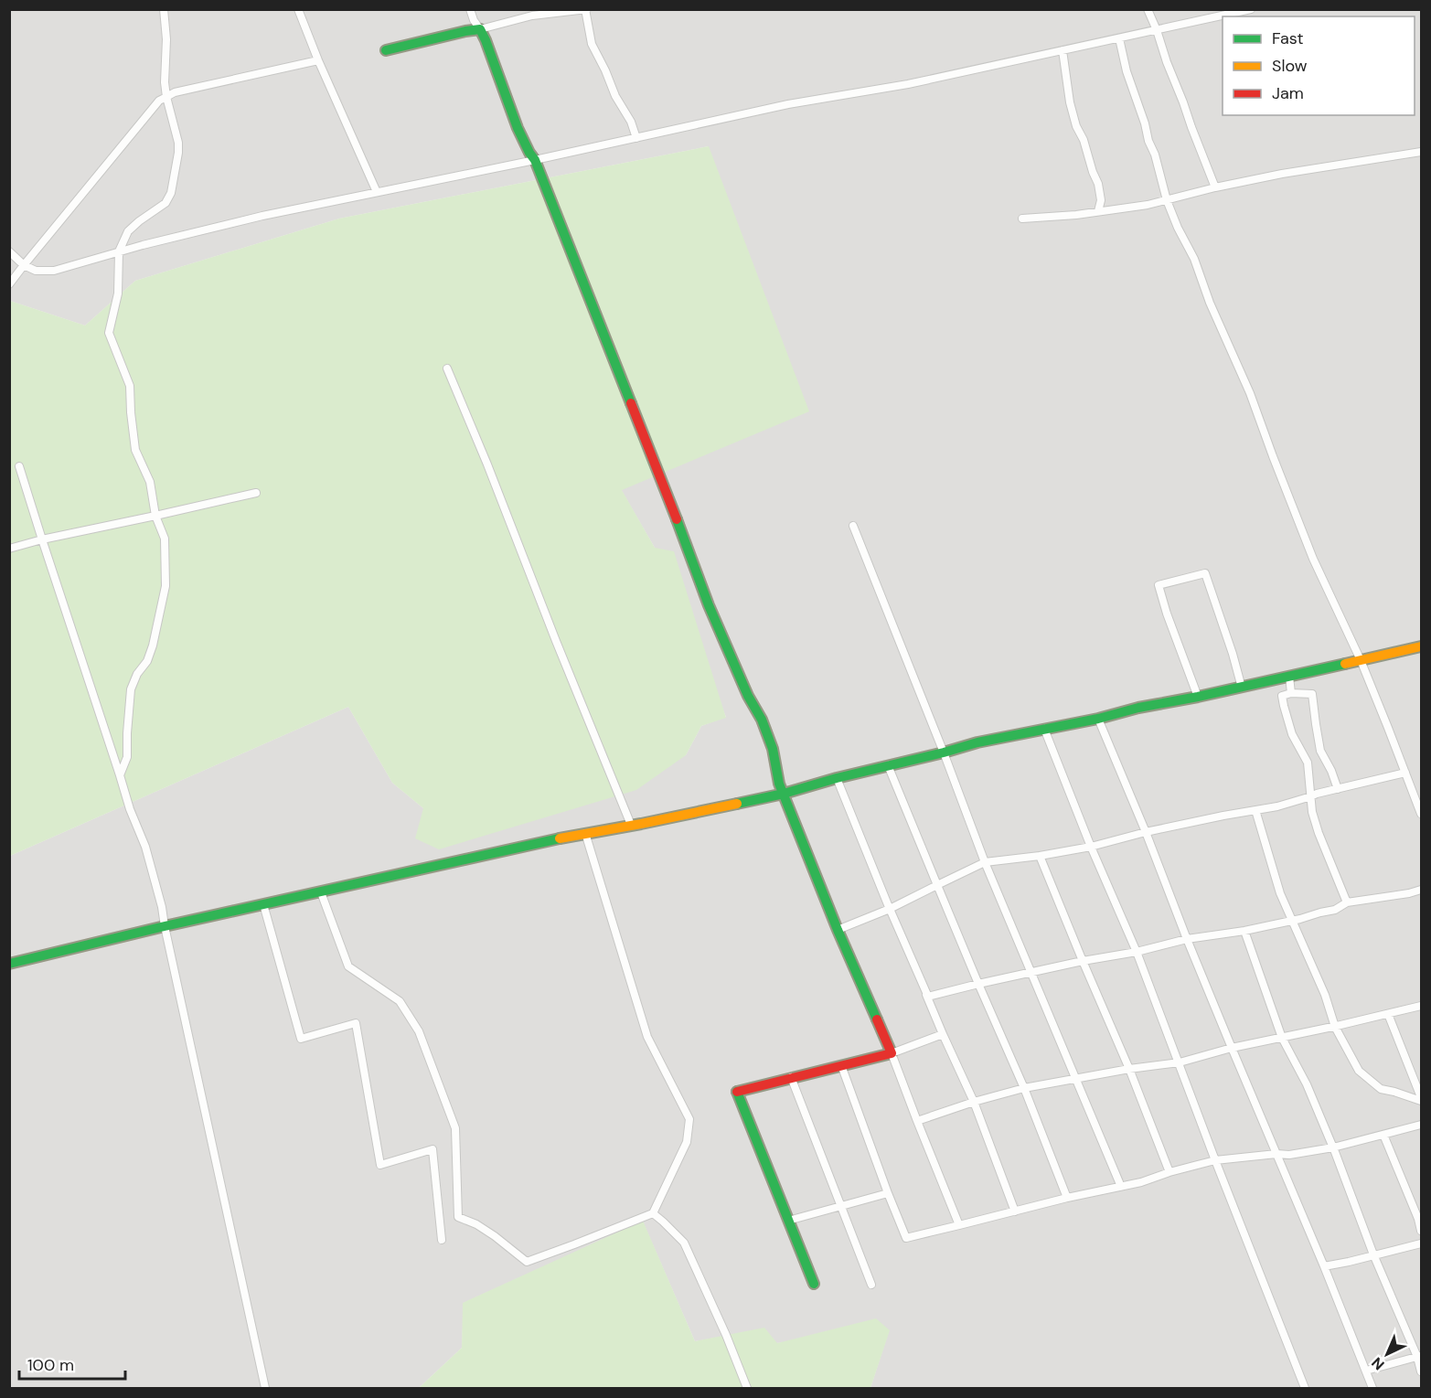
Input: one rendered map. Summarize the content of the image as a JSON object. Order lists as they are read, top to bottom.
{
  "legend": ["Fast", "Slow", "Jam"],
  "scale_bar": "100 m",
  "north": "bottom left"
}
